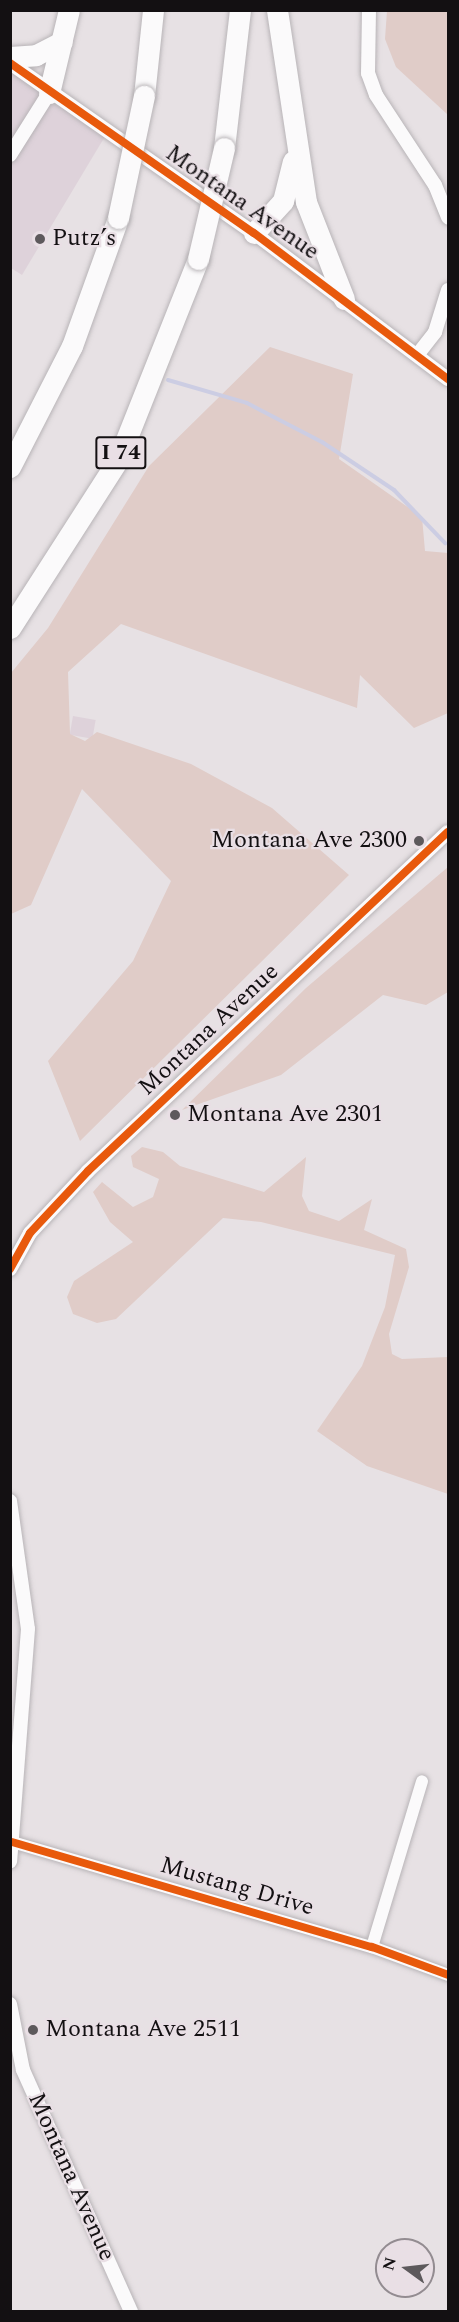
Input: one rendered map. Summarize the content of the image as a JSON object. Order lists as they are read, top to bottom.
{
  "streets": {
    "highway": ["I 74"],
    "street": ["Montana Avenue", "Mustang Drive"]
  },
  "places": [
    "Putz’s",
    "Montana Ave 2300",
    "Montana Ave 2301",
    "Montana Ave 2511"
  ],
  "north": "left"
}
